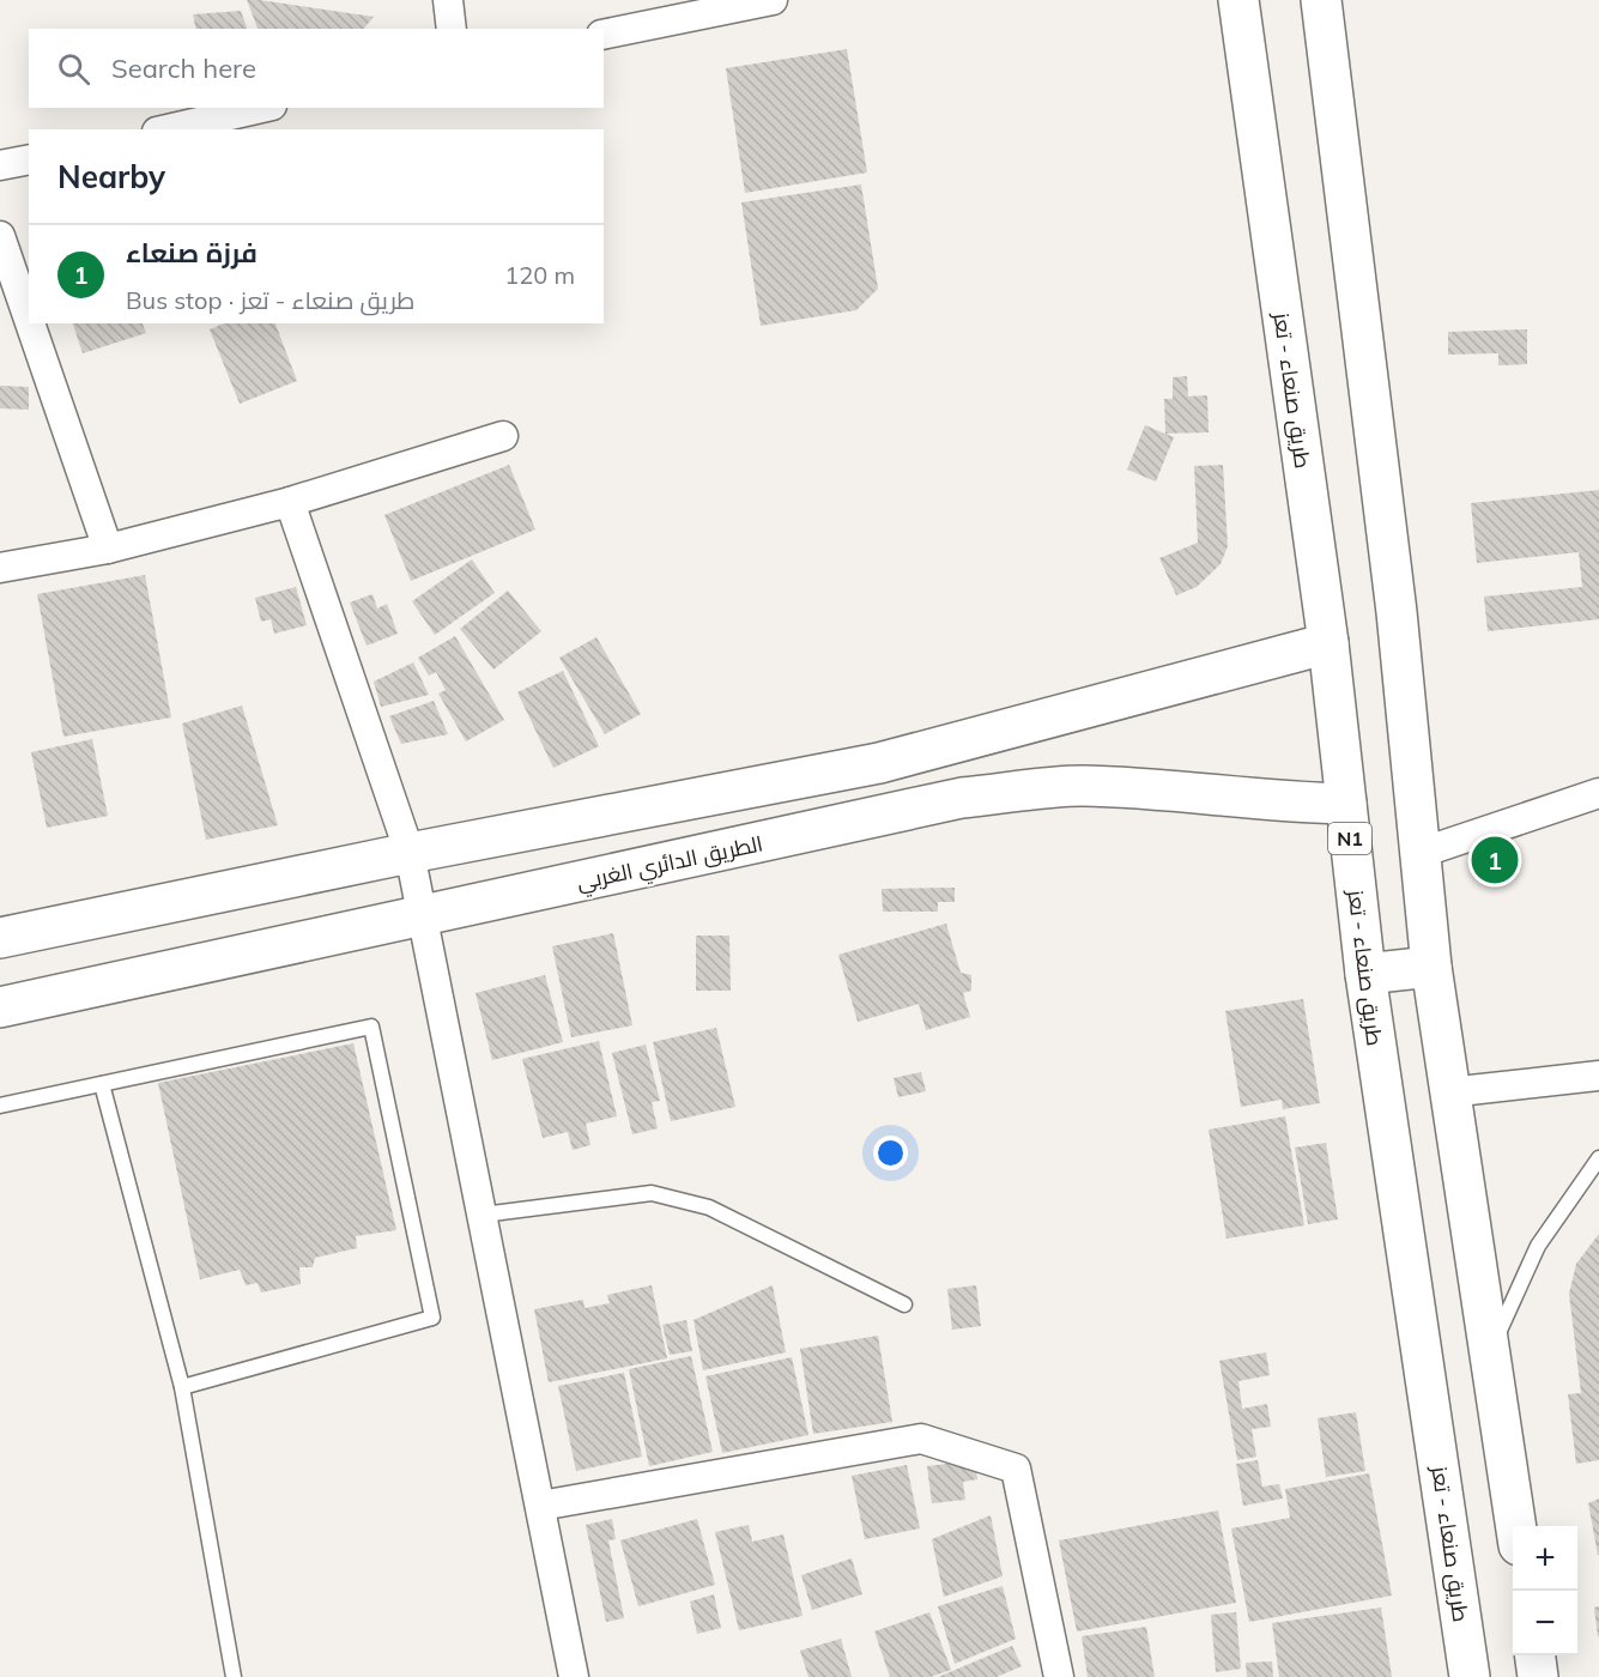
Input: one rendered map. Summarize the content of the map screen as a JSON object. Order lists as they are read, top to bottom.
{
  "streets": {
    "main road": ["طريق صنعاء - تعز", "N1", "الطريق الدائري الغربي"]
  },
  "crossings": [
    ["طريق صنعاء - تعز", "الطريق الدائري الغربي"]
  ],
  "page": {
    "search": "Search here",
    "heading": "Nearby",
    "list": [
      {
        "mark": "1",
        "name": "فرزة صنعاء",
        "note": "Bus stop · طريق صنعاء - تعز",
        "value": "120 m"
      }
    ],
    "pins": "1",
    "map_buttons": ["+", "−"]
  }
}
